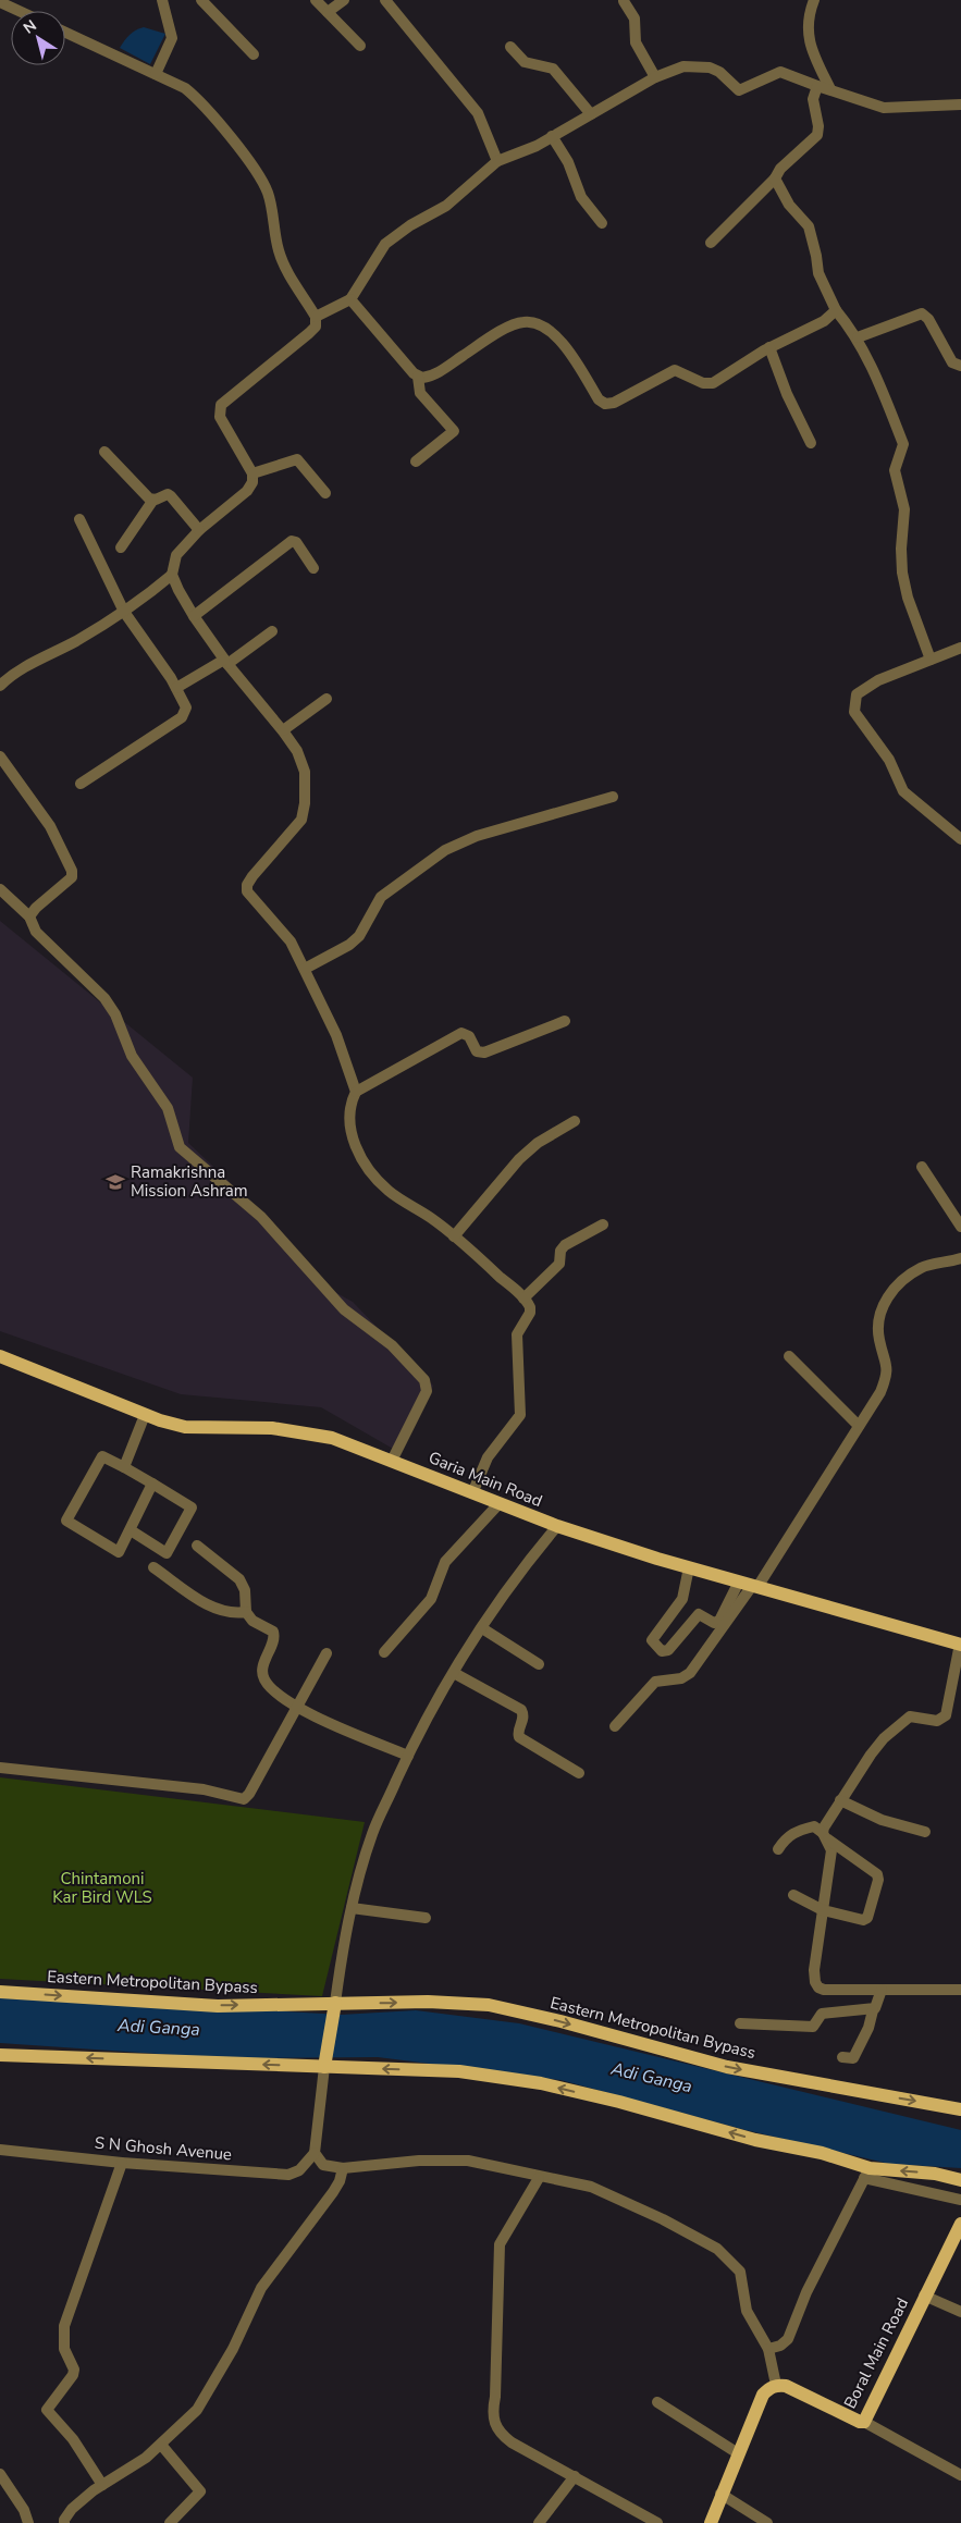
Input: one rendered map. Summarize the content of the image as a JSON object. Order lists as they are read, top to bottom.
{
  "streets": {
    "main road": ["Garia Main Road", "Eastern Metropolitan Bypass", "Boral Main Road"],
    "street": ["S N Ghosh Avenue"]
  },
  "water": ["Adi Ganga"],
  "parks": ["Chintamoni Kar Bird WLS"],
  "places": {
    "school or university": ["Ramakrishna Mission Ashram"]
  },
  "north": "top left"
}
